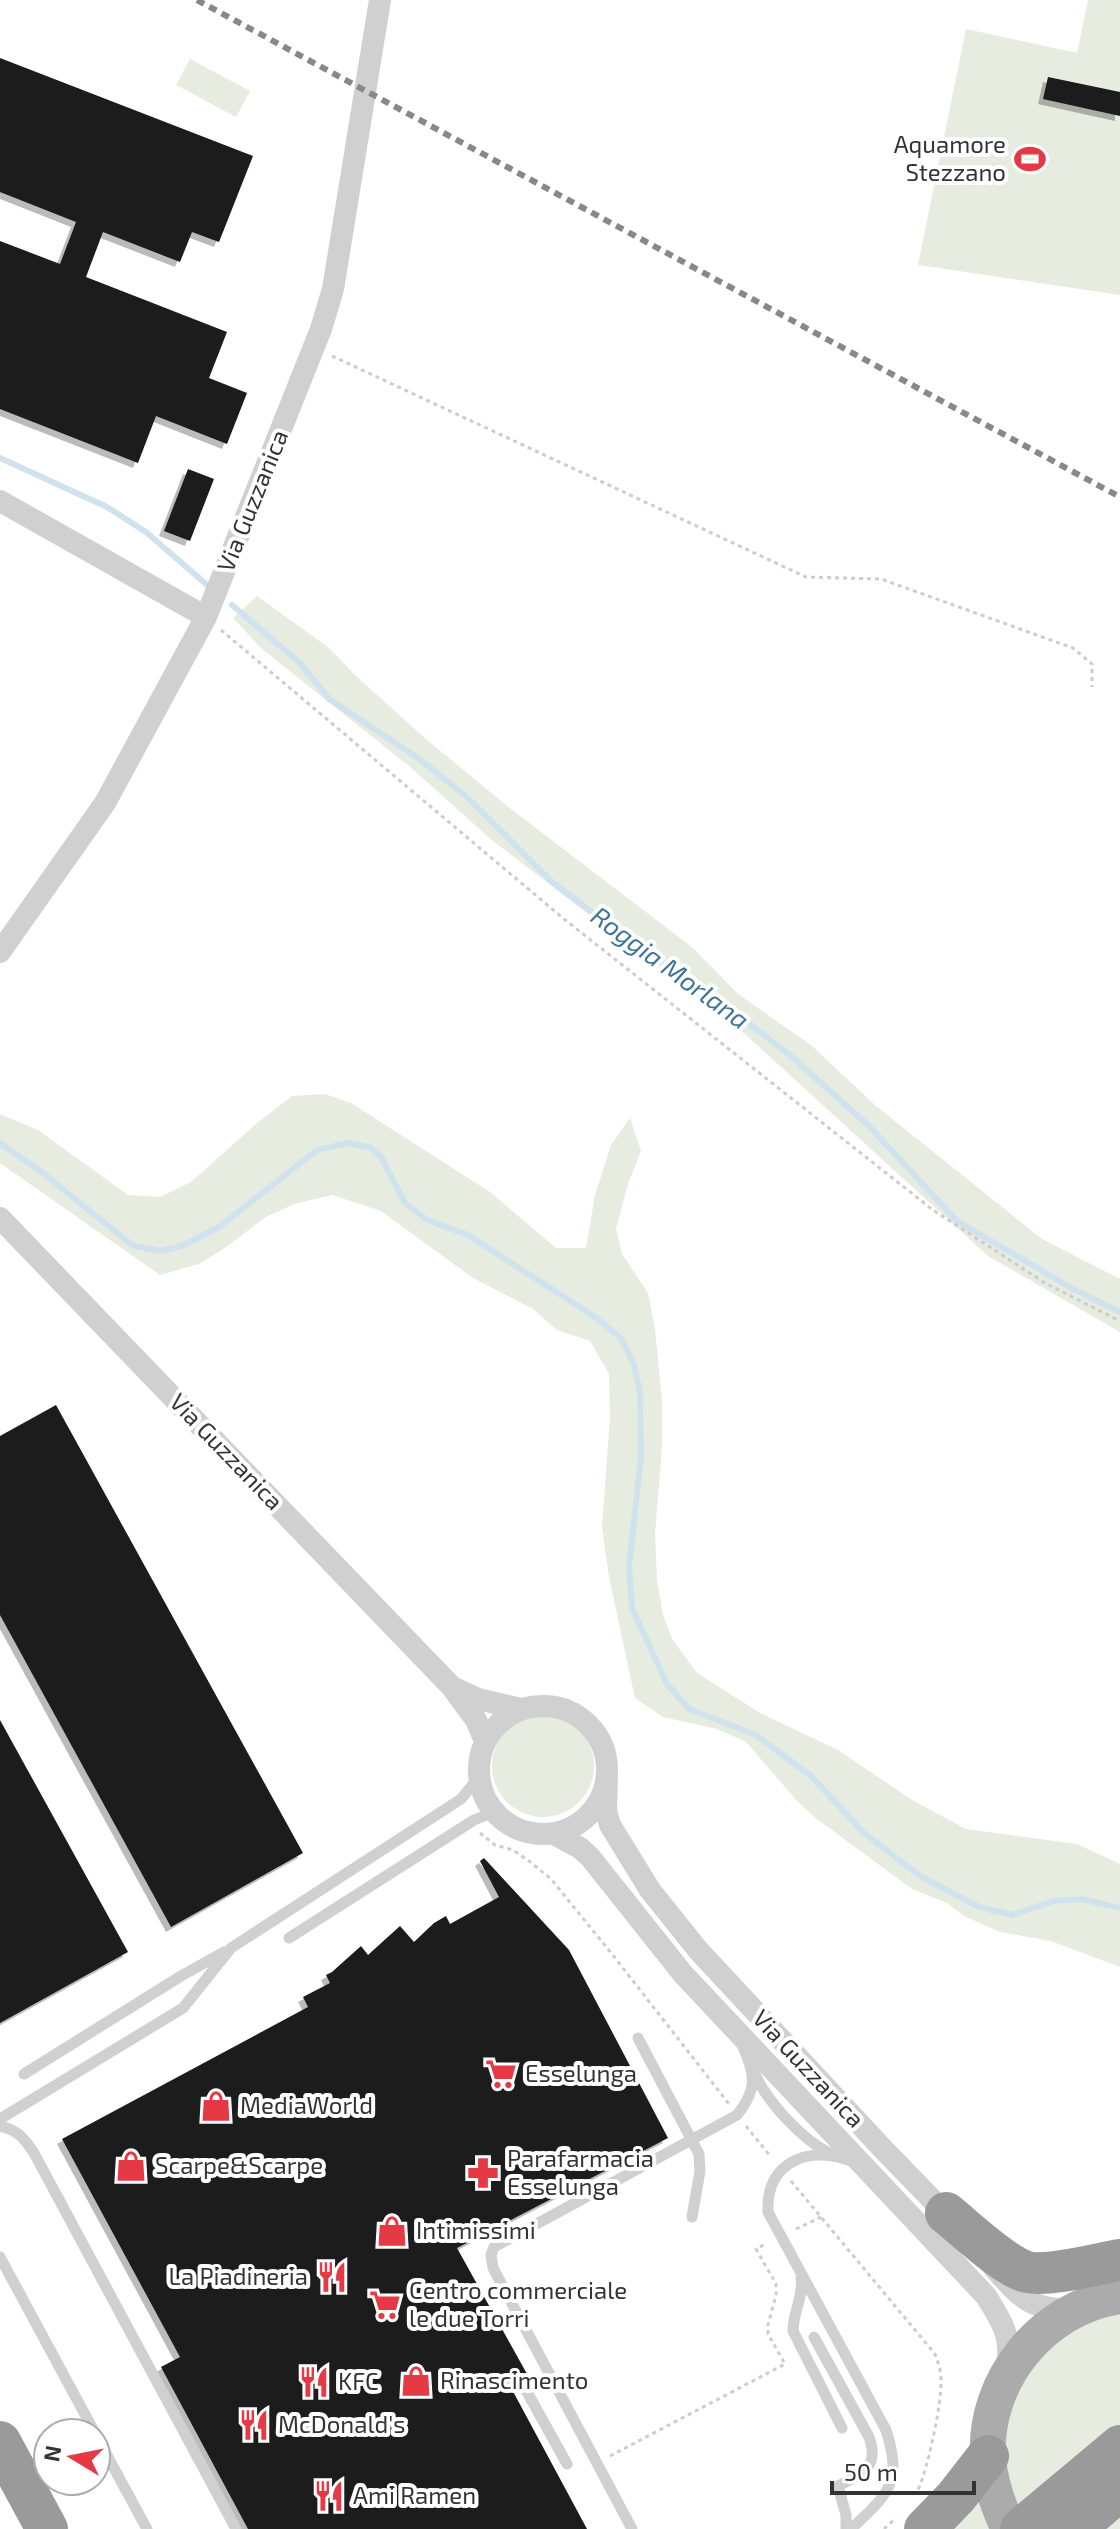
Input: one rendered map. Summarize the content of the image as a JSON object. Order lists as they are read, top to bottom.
{
  "streets": {
    "street": ["Via Guzzanica"]
  },
  "water": ["Roggia Morlana"],
  "places": {
    "sports": ["Aquamore Stezzano"],
    "supermarket": ["Esselunga", "Centro commerciale le due Torri"],
    "shop": [
      "MediaWorld",
      "Scarpe&Scarpe",
      "Intimissimi",
      "Rinascimento"
    ],
    "pharmacy": ["Parafarmacia Esselunga"],
    "restaurant": [
      "La Piadineria",
      "KFC",
      "McDonald's",
      "Ami Ramen"
    ]
  },
  "scale_bar": "50 m",
  "north": "left"
}
